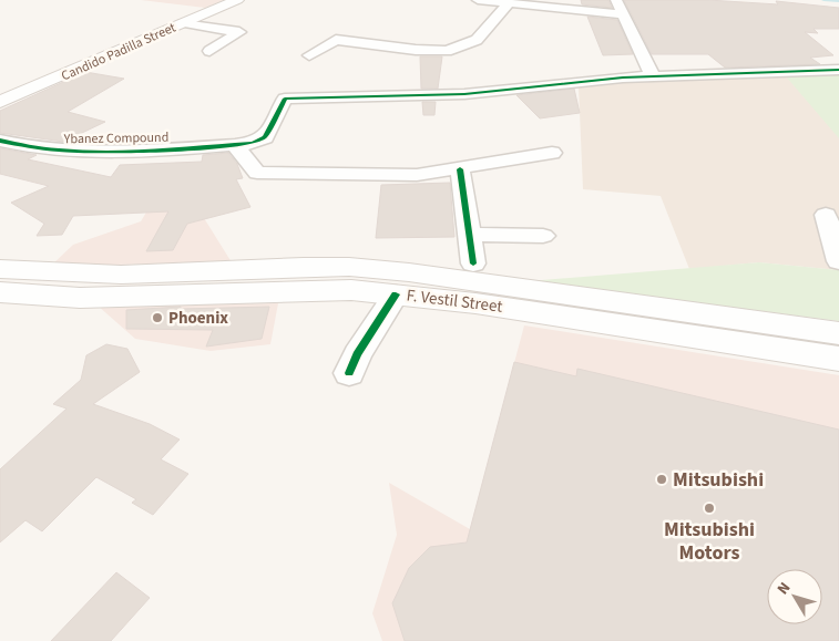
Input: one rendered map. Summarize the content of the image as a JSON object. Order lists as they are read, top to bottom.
{
  "streets": {
    "main road": ["Candido Padilla Street", "F. Vestil Street"],
    "street": ["Ybanez Compound"]
  },
  "places": ["Phoenix", "Mitsubishi", "Mitsubishi Motors"],
  "north": "top left"
}
